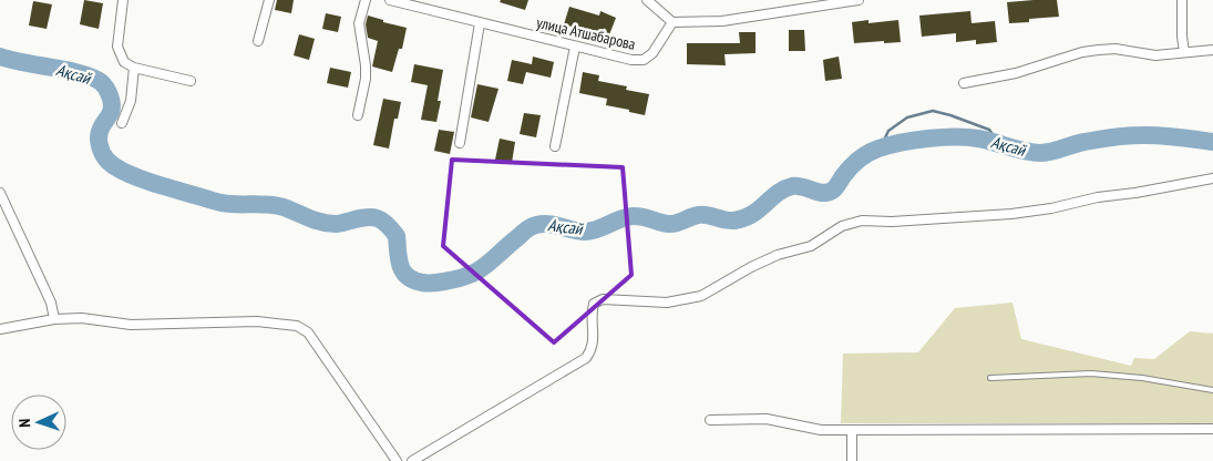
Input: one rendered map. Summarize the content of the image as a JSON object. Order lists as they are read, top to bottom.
{
  "streets": {
    "street": ["улица Атшабарова"]
  },
  "water": ["Ақсай"],
  "north": "left"
}
